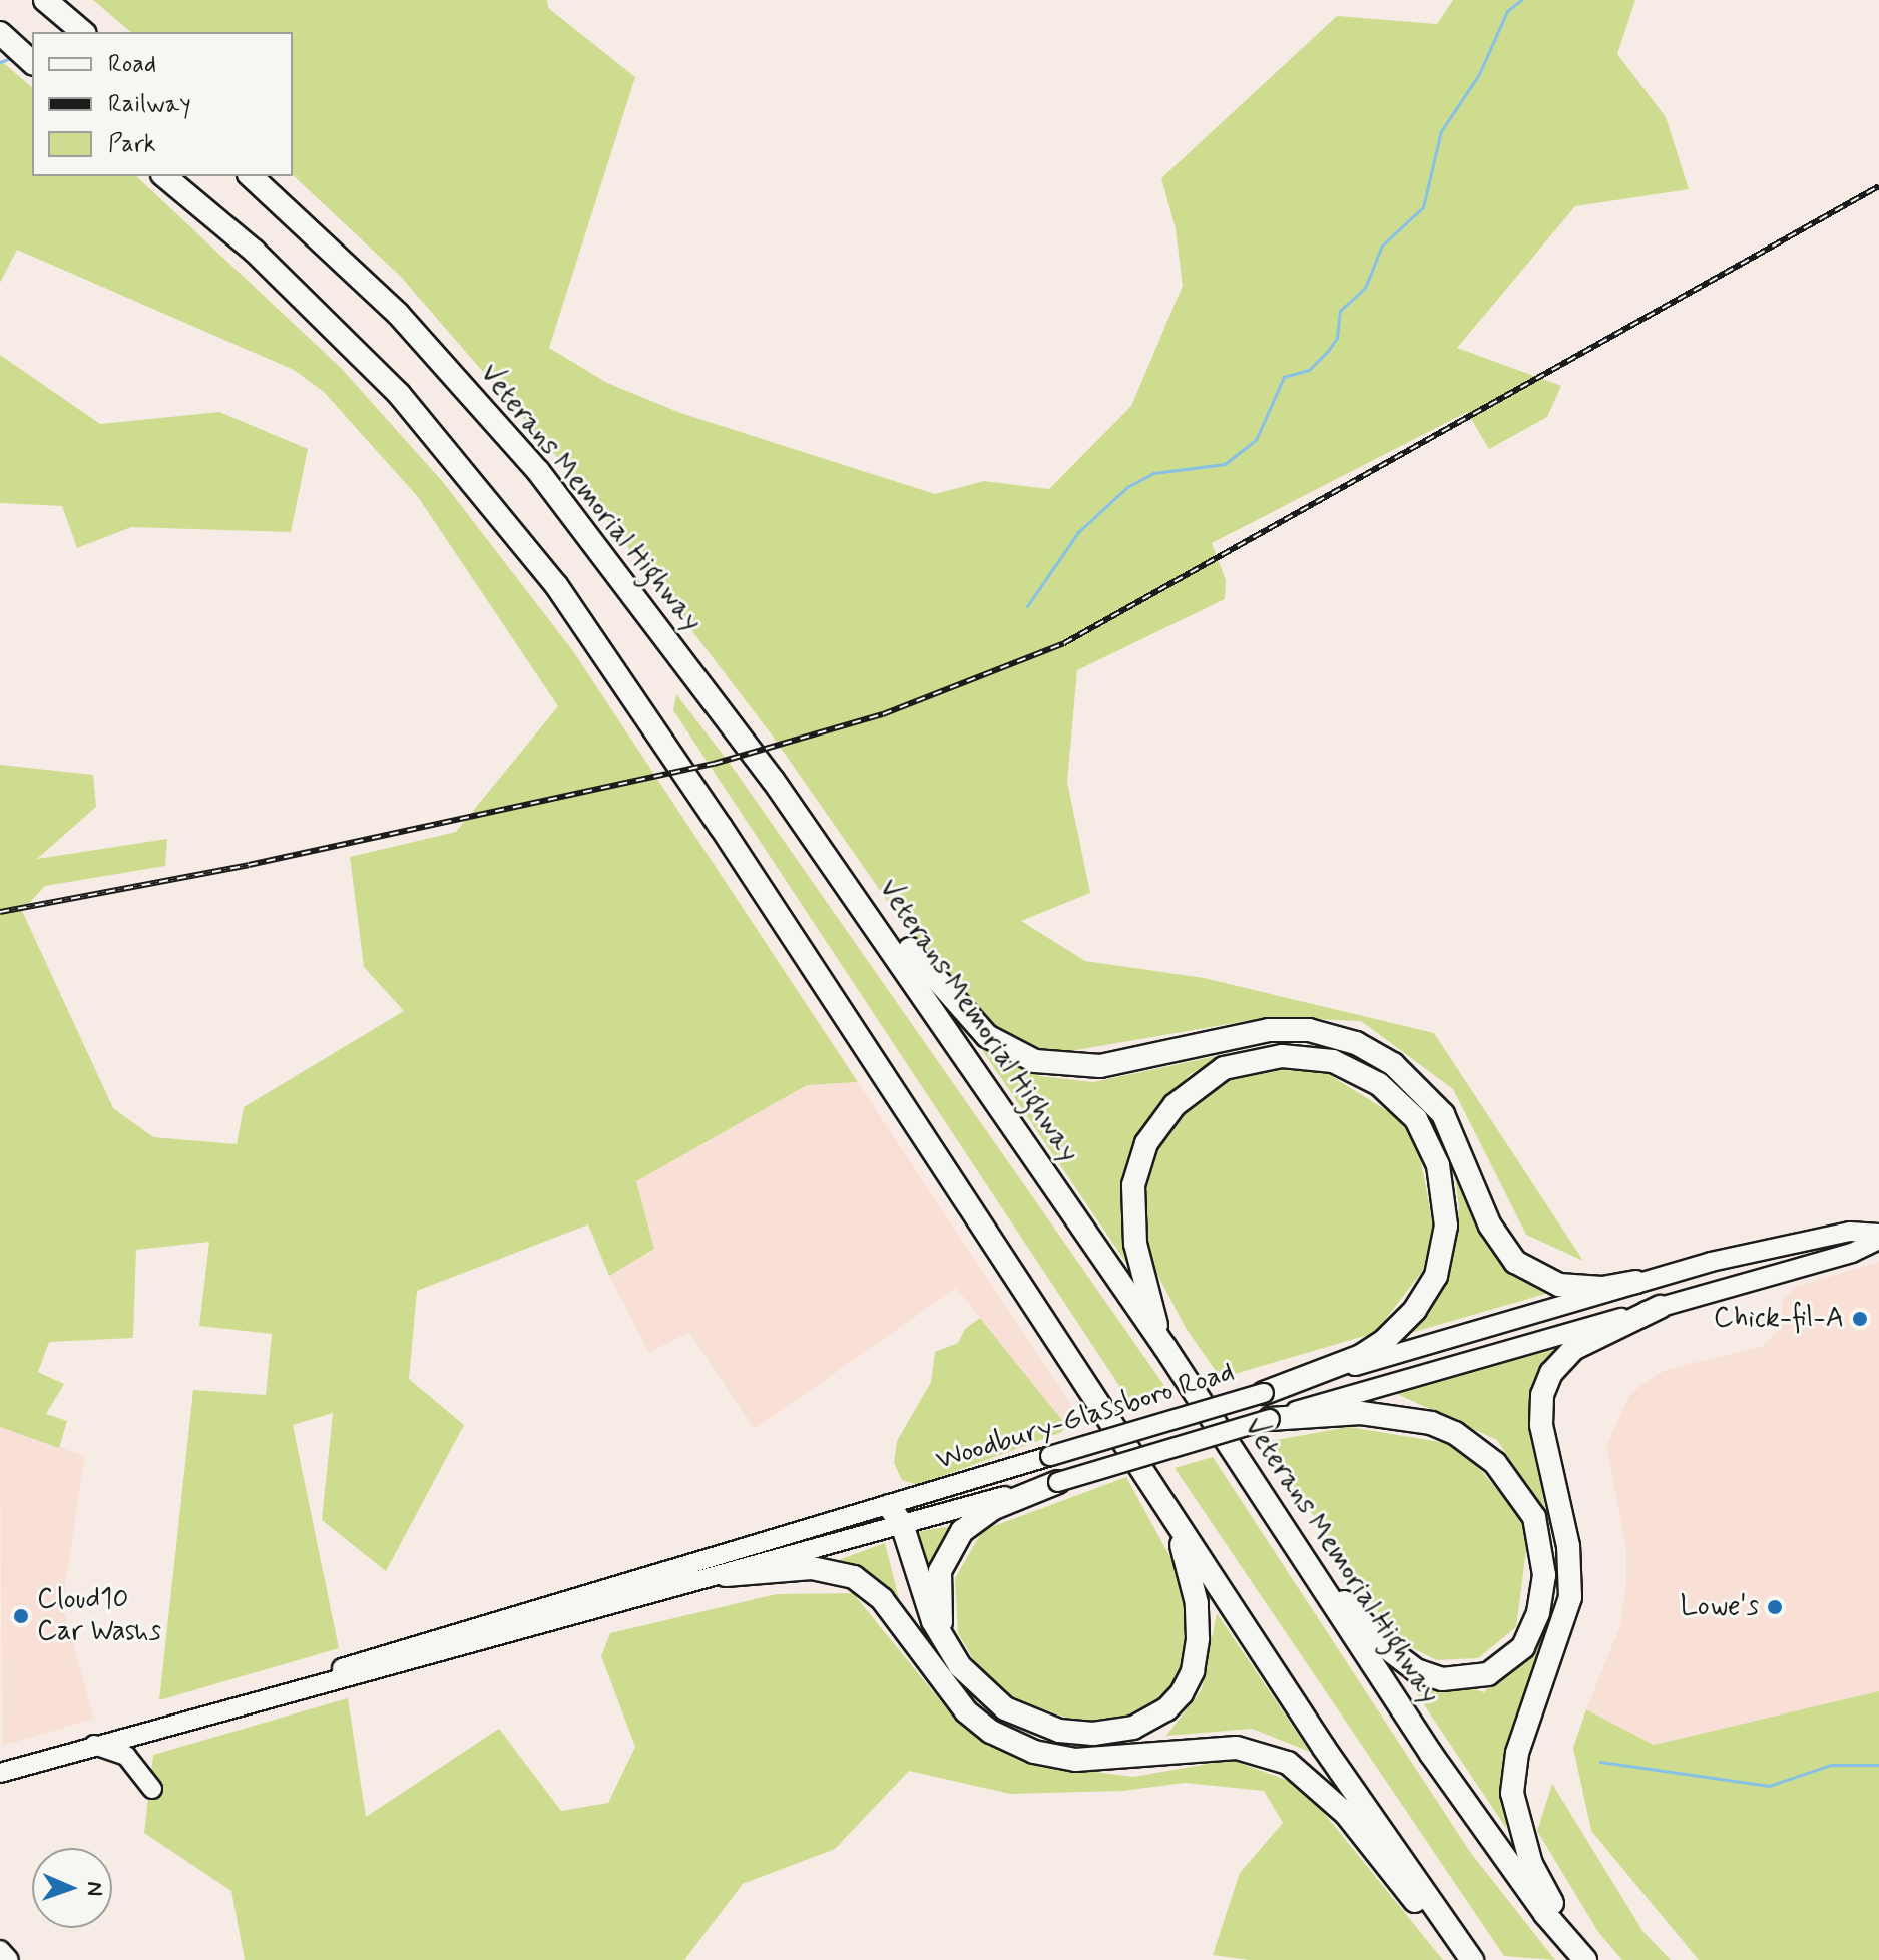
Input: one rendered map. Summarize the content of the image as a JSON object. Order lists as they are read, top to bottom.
{
  "streets": {
    "highway": ["Veterans Memorial Highway"],
    "main road": ["Woodbury-Glassboro Road"]
  },
  "places": ["Chick-fil-A", "Lowe's", "Cloud10 Car Washs"],
  "legend": ["Road", "Railway", "Park"],
  "north": "right"
}
